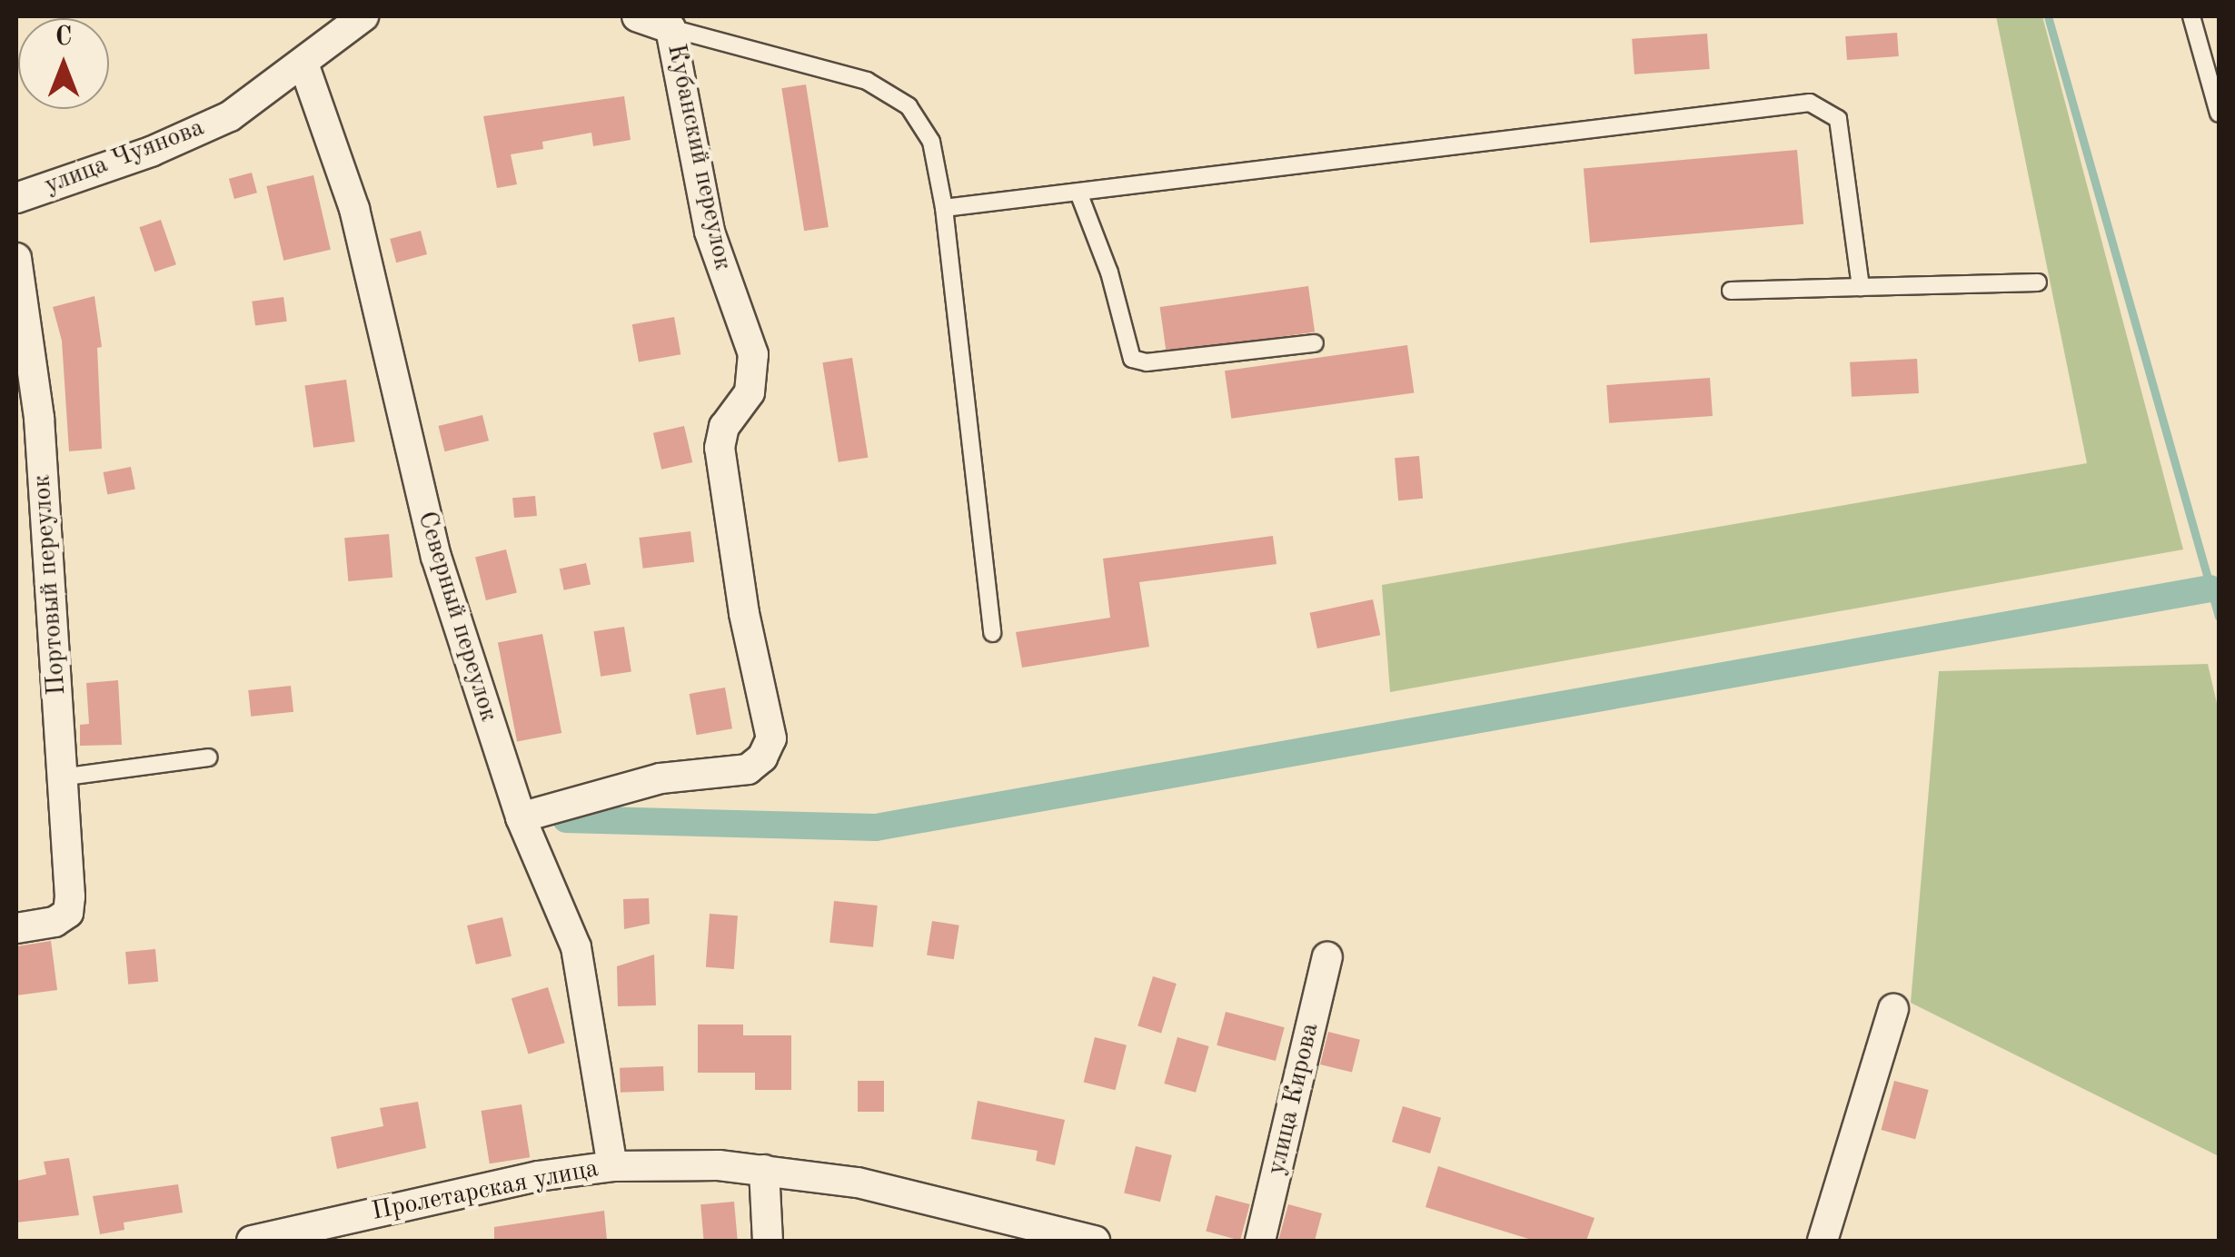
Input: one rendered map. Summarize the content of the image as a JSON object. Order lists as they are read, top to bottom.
{
  "streets": {
    "street": [
      "улица Чуянова",
      "Кубанский переулок",
      "Портовый переулок",
      "Северный переулок",
      "улица Кирова",
      "Пролетарская улица"
    ]
  },
  "crossings": [
    ["улица Чуянова", "Северный переулок"],
    ["Кубанский переулок", "Северный переулок"],
    ["Северный переулок", "Пролетарская улица"]
  ],
  "north": "top"
}
